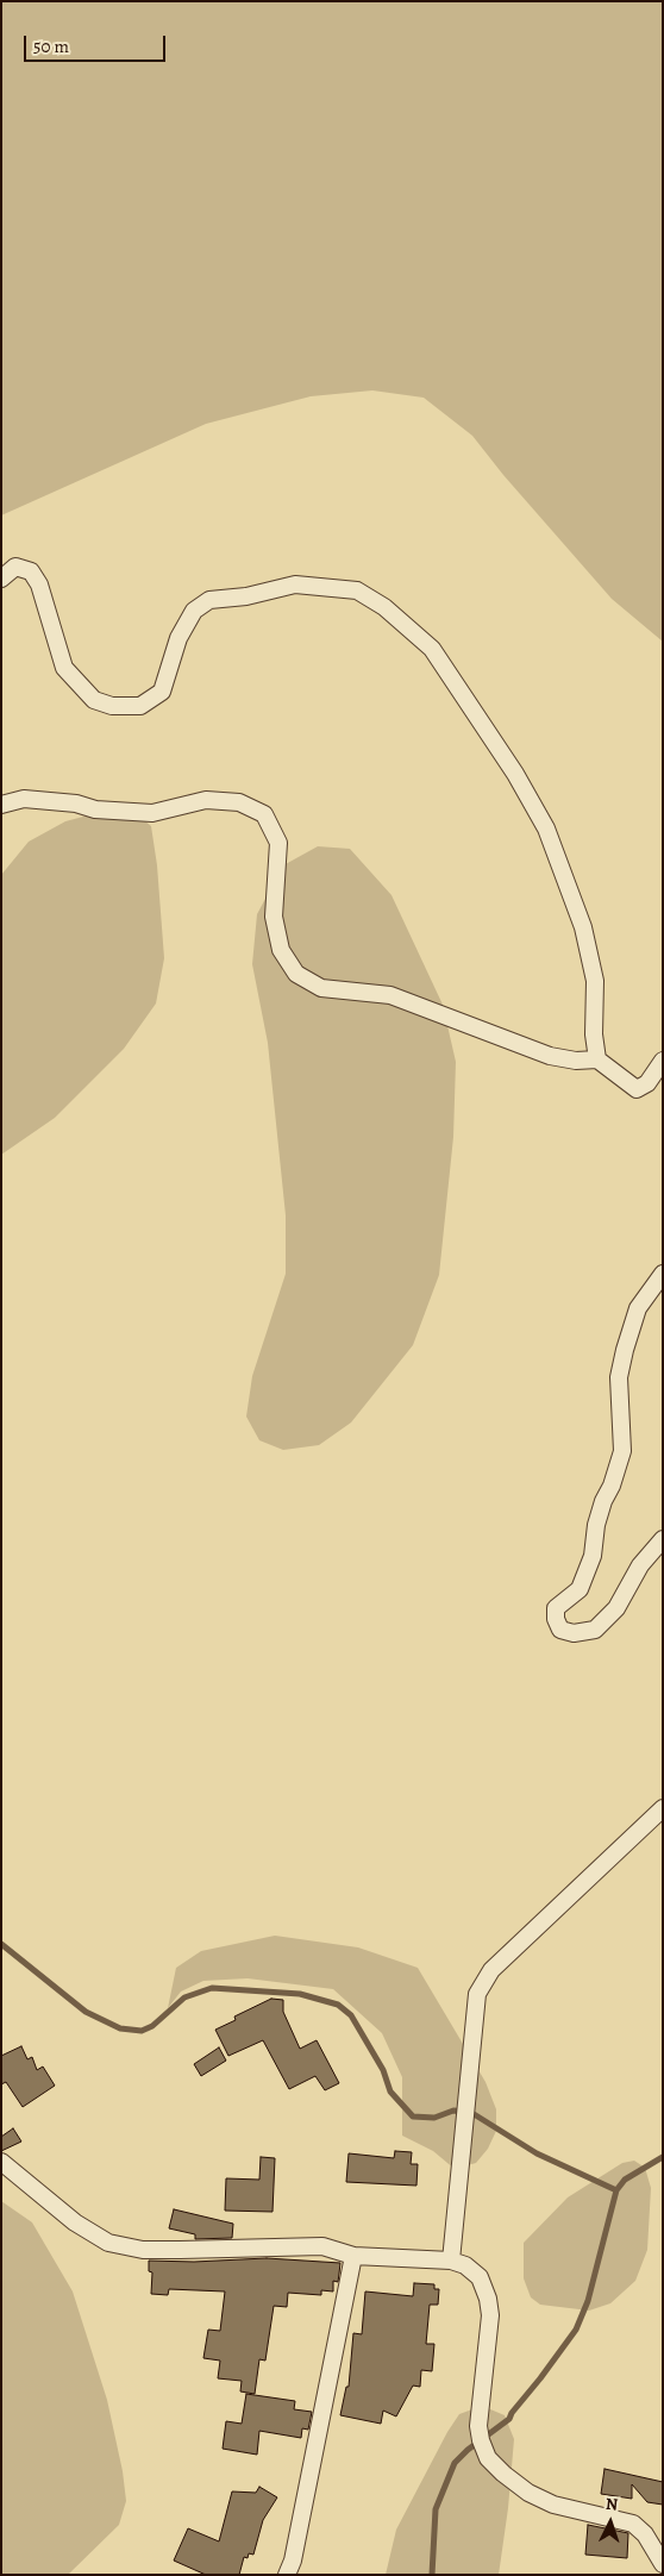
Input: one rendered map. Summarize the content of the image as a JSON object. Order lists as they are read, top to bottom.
{
  "scale_bar": "50 m",
  "north": "top"
}
